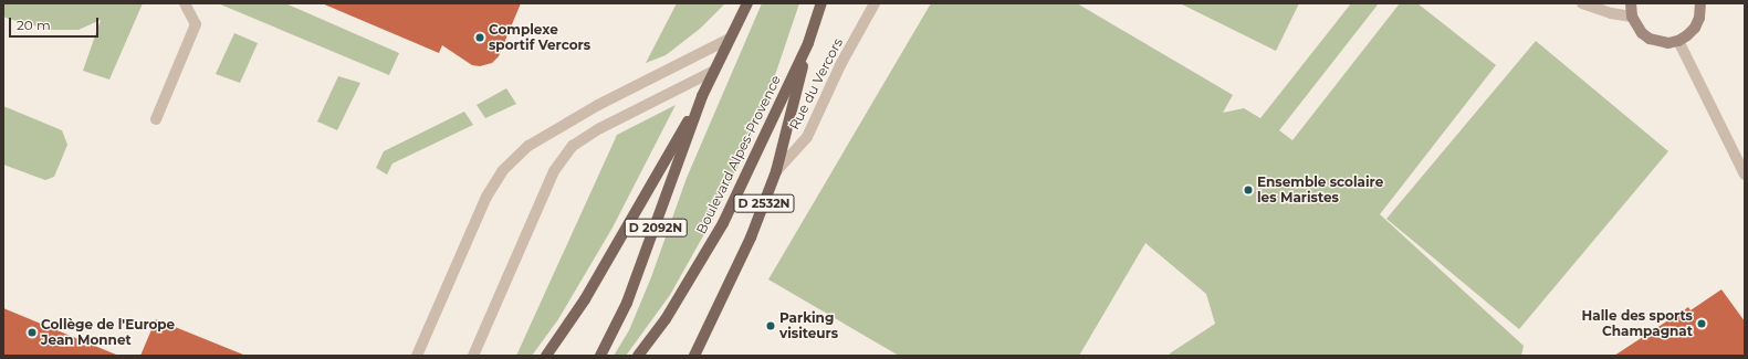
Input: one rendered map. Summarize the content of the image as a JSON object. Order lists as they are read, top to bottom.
{
  "streets": {
    "main road": ["Boulevard Alpes-Provence", "D 2532N", "D 2092N"],
    "street": ["Rue du Vercors"]
  },
  "crossings": [
    ["Rue du Vercors", "D 2532N"],
    ["Boulevard Alpes-Provence", "D 2532N"]
  ],
  "places": [
    "Complexe sportif Vercors",
    "Ensemble scolaire les Maristes",
    "Halle des sports Champagnat",
    "Parking visiteurs",
    "Collège de l'Europe Jean Monnet"
  ],
  "scale_bar": "20 m"
}
